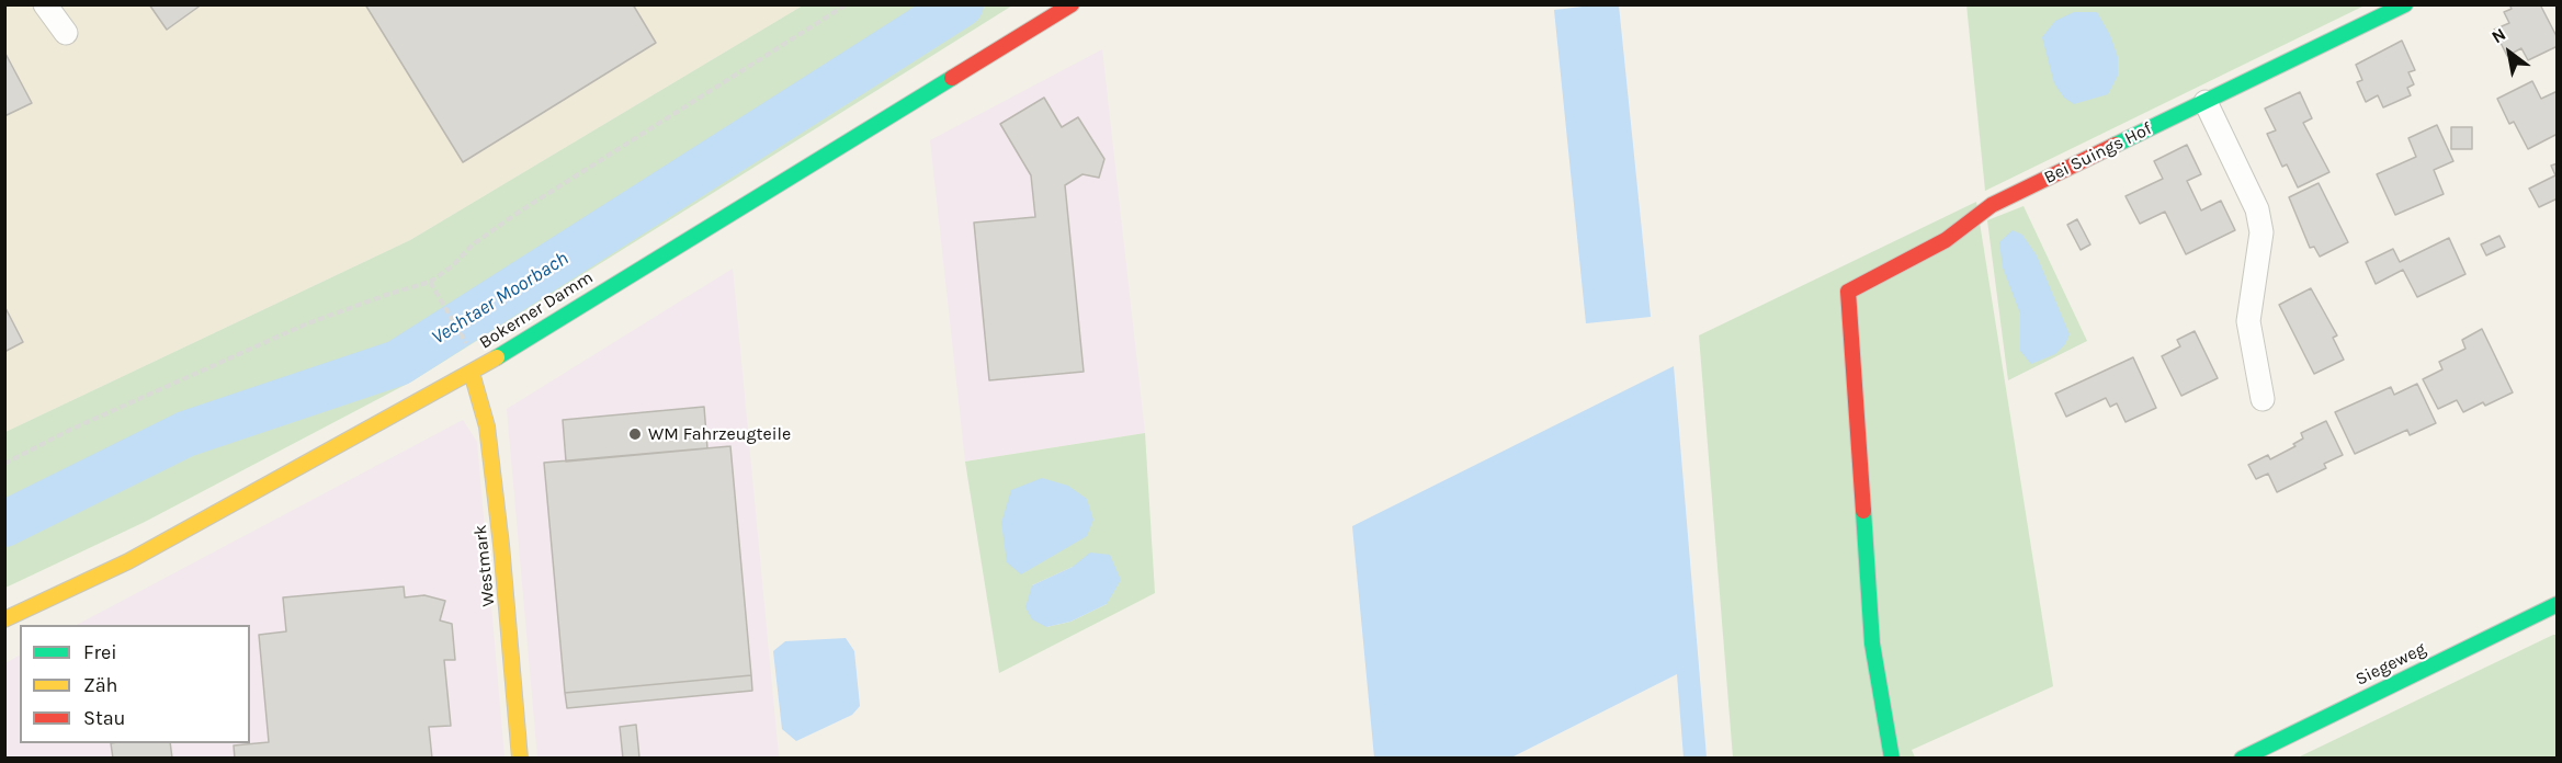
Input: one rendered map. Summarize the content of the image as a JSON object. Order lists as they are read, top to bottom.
{
  "streets": {
    "street": [
      "Bei Suings Hof",
      "Bokerner Damm",
      "Westmark",
      "Siegeweg"
    ]
  },
  "crossings": [
    ["Bokerner Damm", "Westmark"]
  ],
  "water": ["Vechtaer Moorbach"],
  "places": ["WM Fahrzeugteile"],
  "legend": ["Frei", "Zäh", "Stau"],
  "north": "top left"
}
